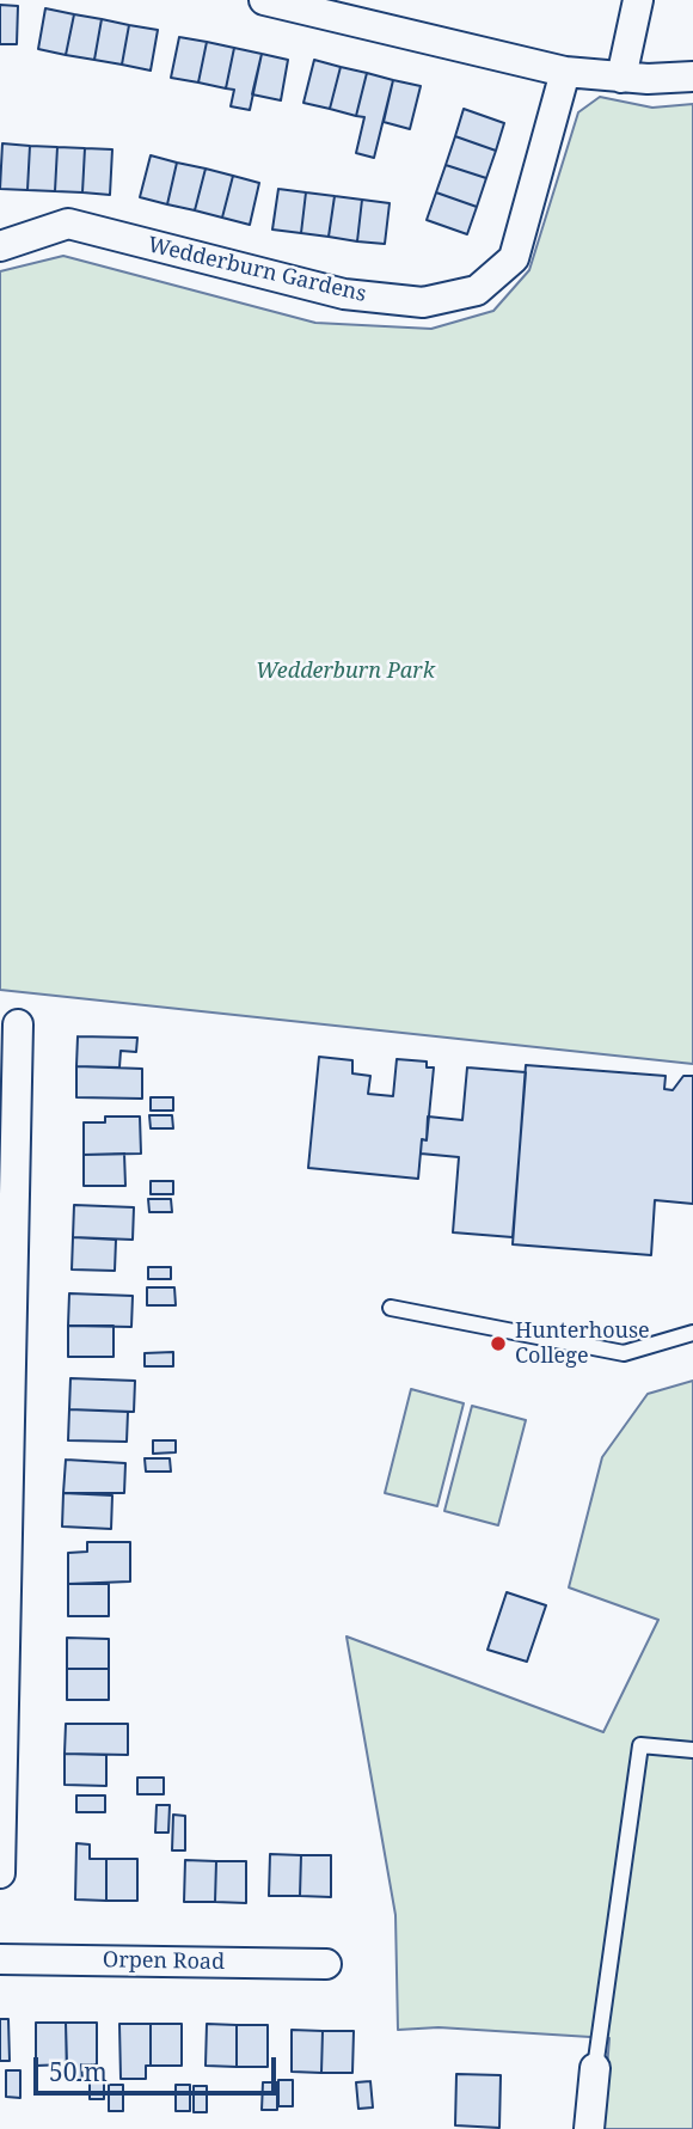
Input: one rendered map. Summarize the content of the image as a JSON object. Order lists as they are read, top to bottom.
{
  "streets": {
    "street": ["Wedderburn Gardens", "Orpen Road"]
  },
  "parks": ["Wedderburn Park"],
  "places": ["Hunterhouse College"],
  "scale_bar": "50 m"
}
